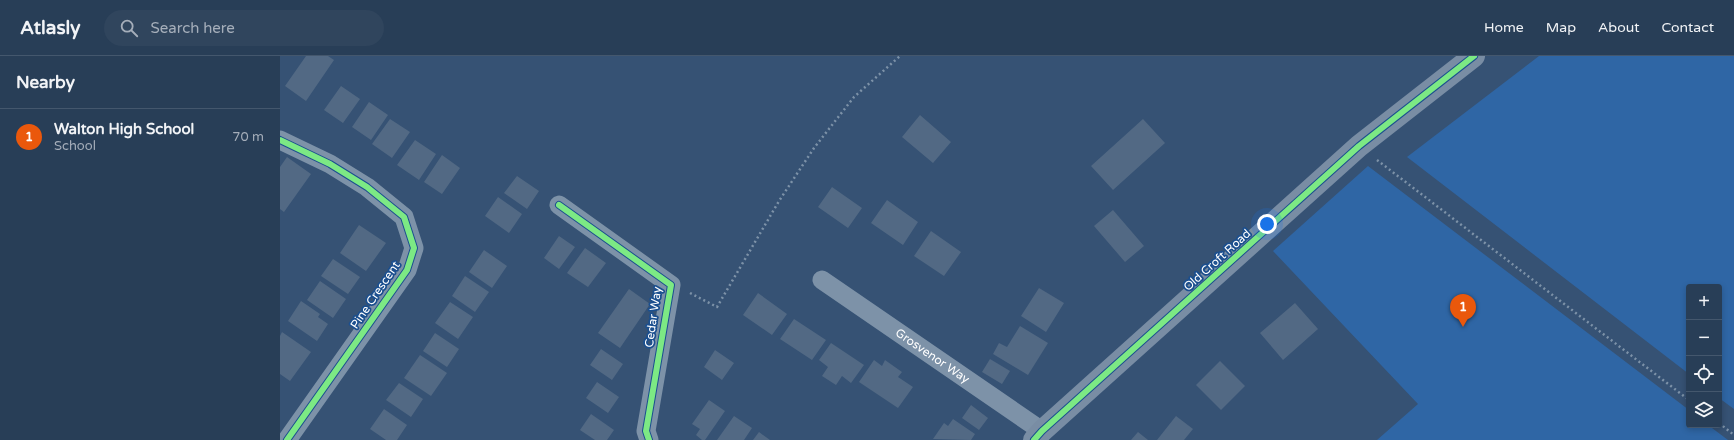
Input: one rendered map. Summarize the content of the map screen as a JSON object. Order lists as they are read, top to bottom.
{
  "streets": {
    "street": [
      "Old Croft Road",
      "Pine Crescent",
      "Cedar Way",
      "Grosvenor Way"
    ]
  },
  "crossings": [
    ["Old Croft Road", "Grosvenor Way"]
  ],
  "page": {
    "header": "Atlasly",
    "search": "Search here",
    "nav": [
      "Home",
      "Map",
      "About",
      "Contact"
    ],
    "heading": "Nearby",
    "list": [
      {
        "mark": "1",
        "name": "Walton High School",
        "note": "School",
        "value": "70 m"
      }
    ],
    "map_buttons": ["+", "−"],
    "pins": "1"
  }
}
